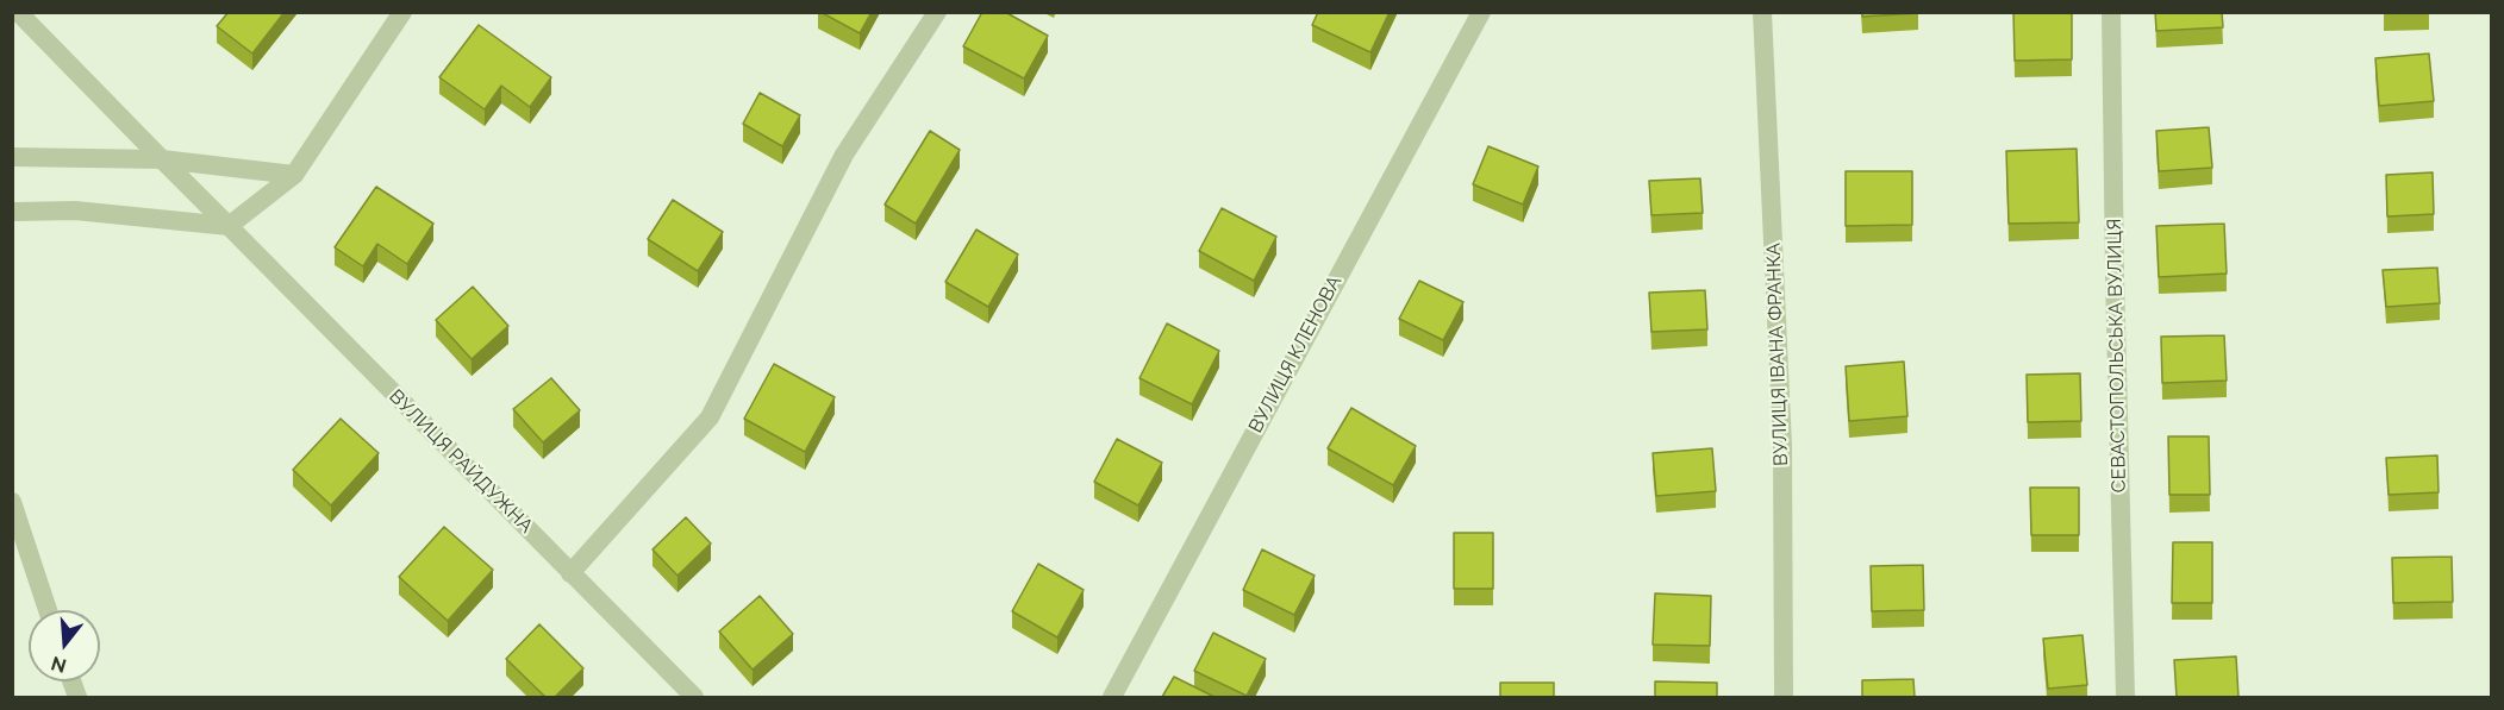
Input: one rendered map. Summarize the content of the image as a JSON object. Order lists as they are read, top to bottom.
{
  "streets": {
    "street": [
      "ВУЛИЦЯ КЛЕНОВА",
      "ВУЛИЦЯ ІВАНА ФРАНКА",
      "СЕВАСТОПОЛЬСЬКА ВУЛИЦЯ",
      "ВУЛИЦЯ РАЙДУЖНА"
    ]
  },
  "north": "bottom"
}
